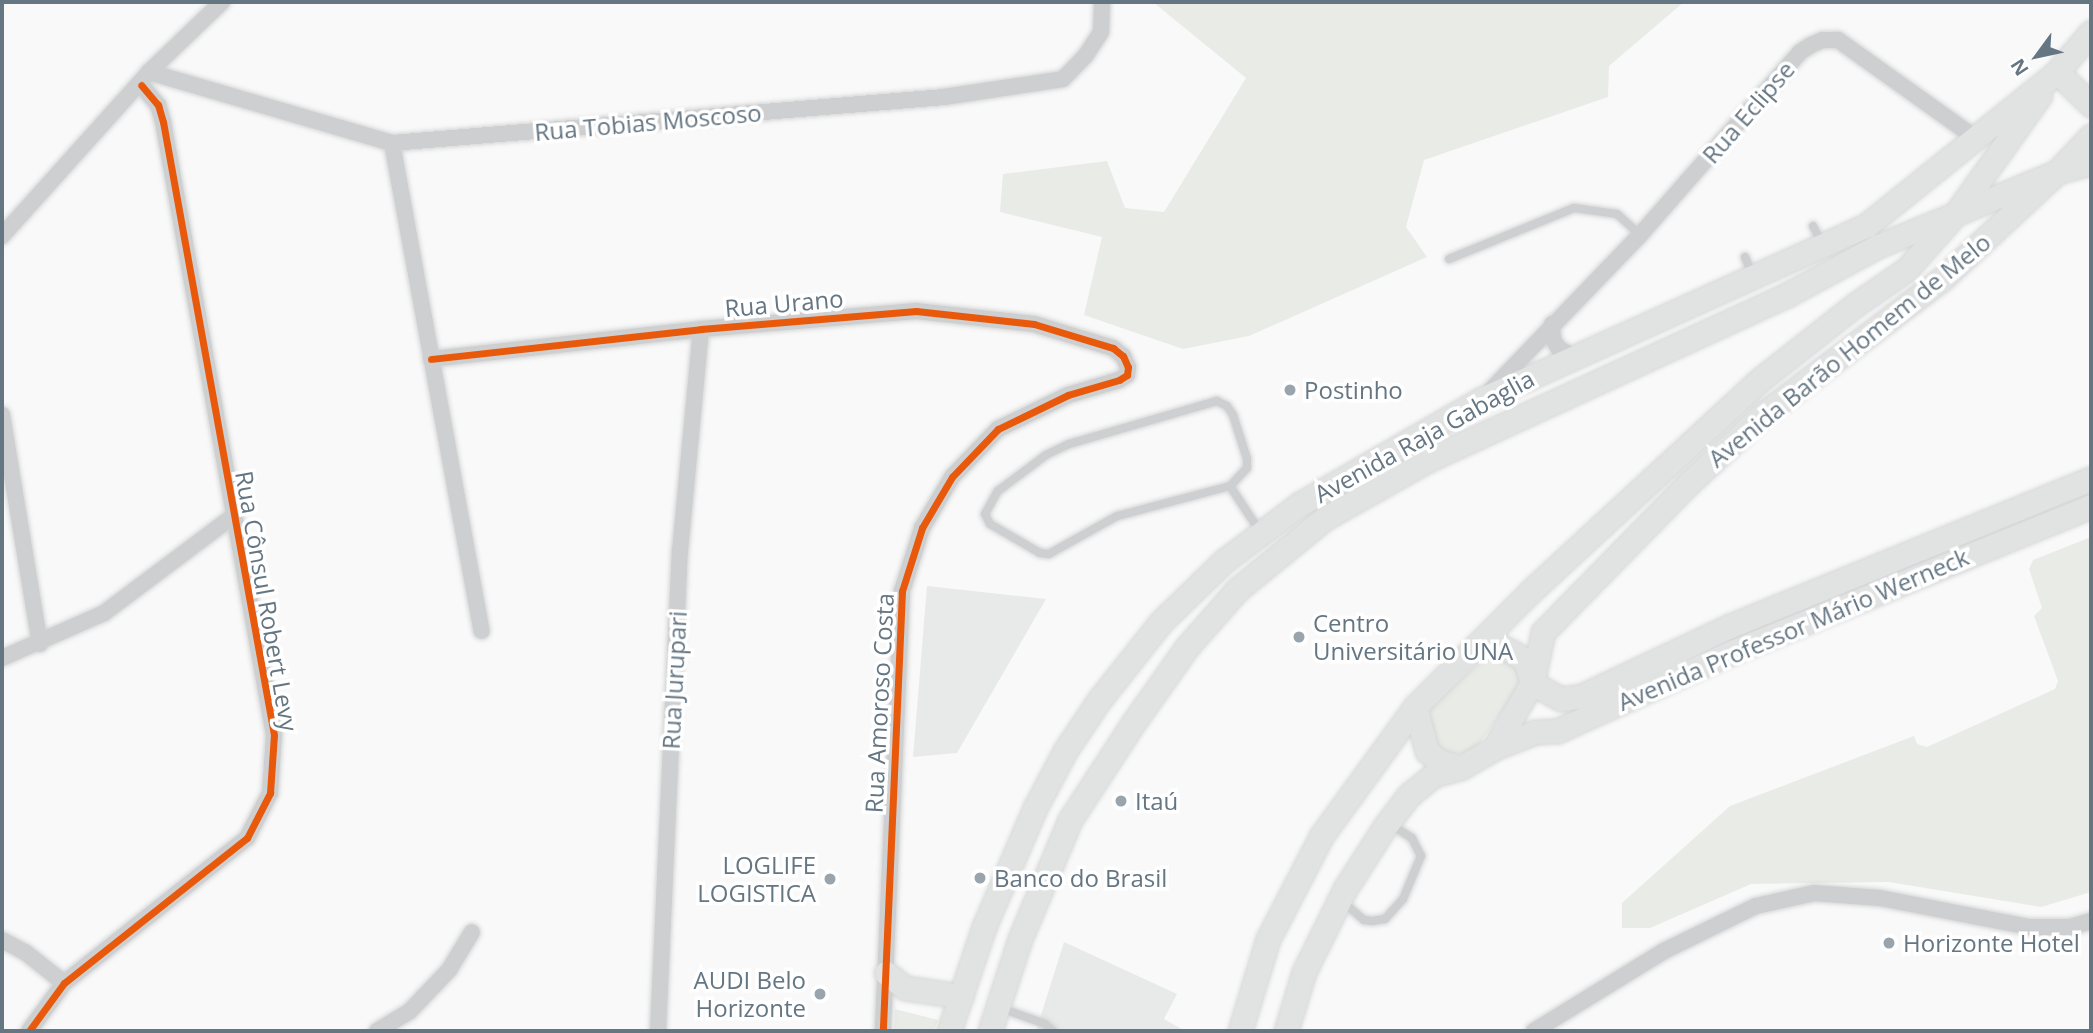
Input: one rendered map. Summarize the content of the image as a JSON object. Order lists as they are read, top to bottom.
{
  "streets": {
    "main road": ["Avenida Barão Homem de Melo", "Avenida Raja Gabaglia", "Avenida Professor Mário Werneck"],
    "street": [
      "Rua Eclipse",
      "Rua Tobias Moscoso",
      "Rua Urano",
      "Rua Cônsul Robert Levy",
      "Rua Jurupari",
      "Rua Amoroso Costa"
    ]
  },
  "crossings": [
    ["Rua Eclipse", "Avenida Raja Gabaglia"],
    ["Rua Tobias Moscoso", "Rua Cônsul Robert Levy"],
    ["Rua Urano", "Rua Jurupari"],
    ["Rua Urano", "Rua Amoroso Costa"],
    ["Avenida Barão Homem de Melo", "Avenida Raja Gabaglia"],
    ["Avenida Barão Homem de Melo", "Avenida Professor Mário Werneck"]
  ],
  "places": [
    "Postinho",
    "Centro Universitário UNA",
    "Itaú",
    "Banco do Brasil",
    "LOGLIFE LOGISTICA",
    "Horizonte Hotel",
    "AUDI Belo Horizonte"
  ],
  "north": "bottom left"
}
